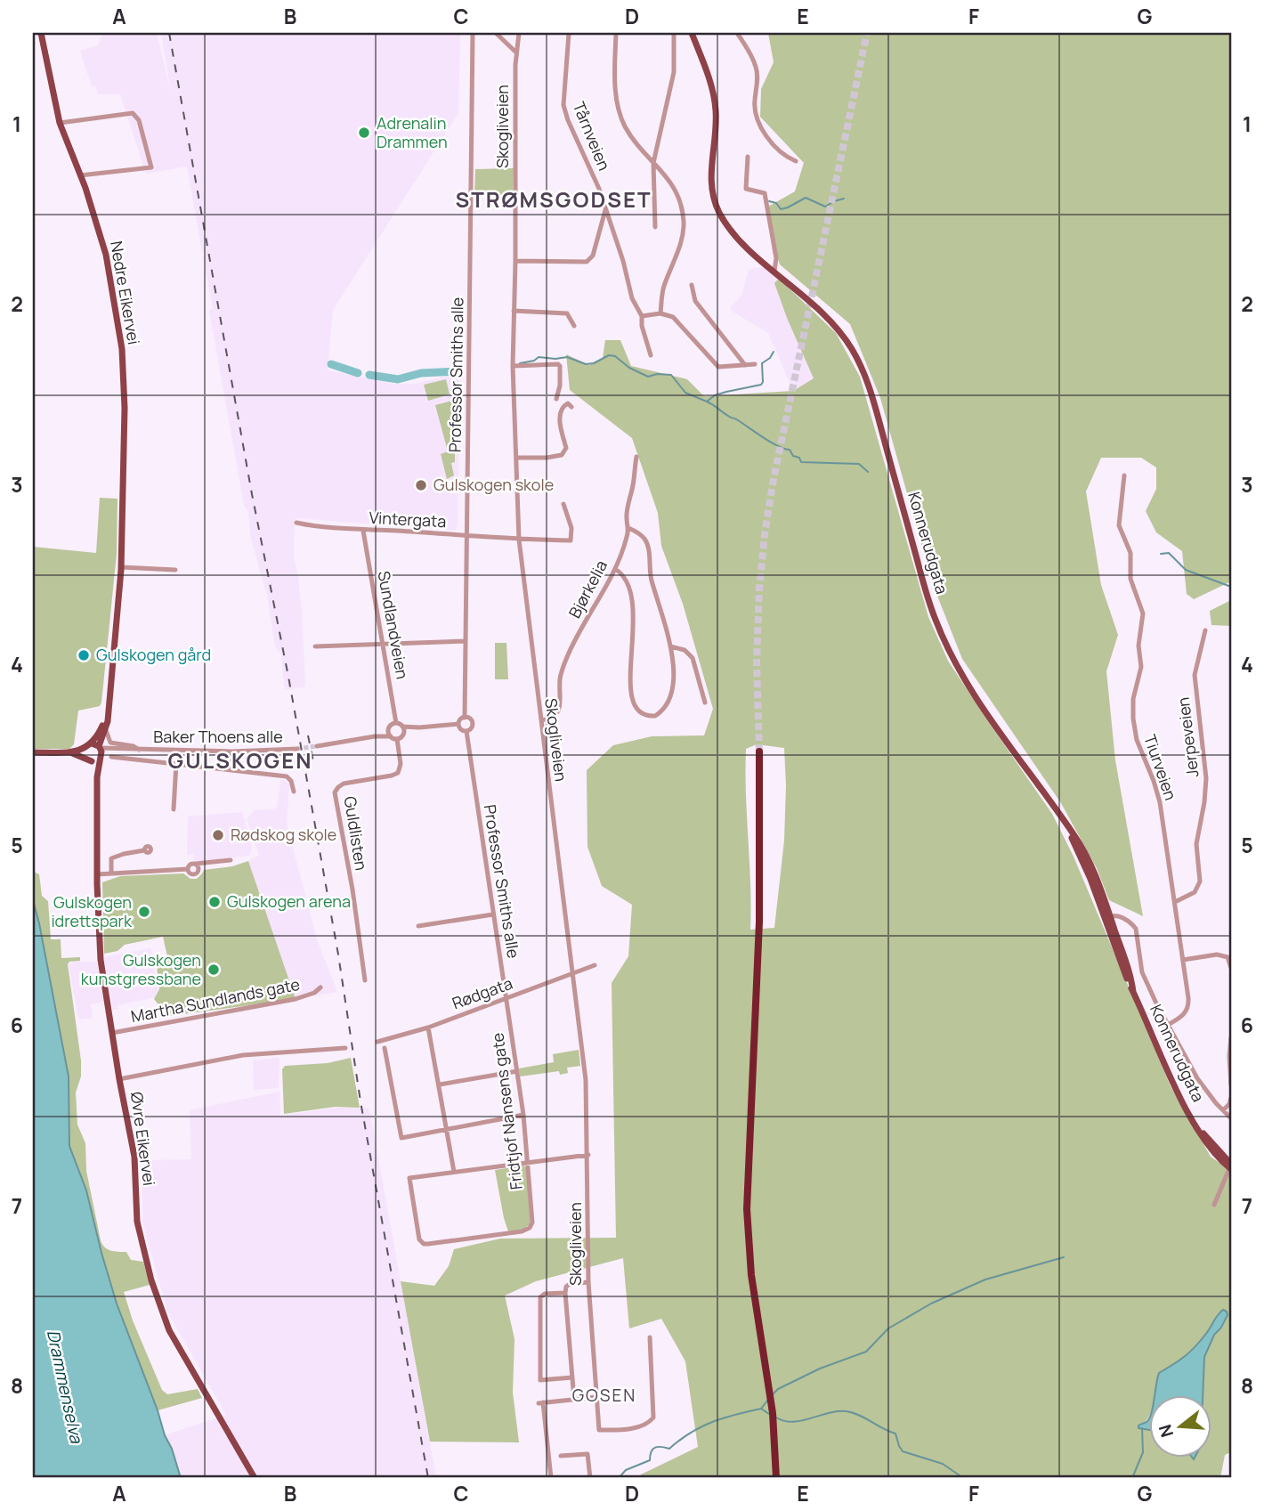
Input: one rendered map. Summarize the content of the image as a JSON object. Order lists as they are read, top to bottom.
{
  "streets": {
    "main road": ["Nedre Eikervei", "Konnerudgata", "Øvre Eikervei"],
    "street": [
      "Skogliveien",
      "Tårnveien",
      "Professor Smiths alle",
      "Vintergata",
      "Bjørkelia",
      "Sundlandveien",
      "Baker Thoens alle",
      "Jerpeveien",
      "Tiurveien",
      "Guldlisten",
      "Rødgata",
      "Martha Sundlands gate",
      "Fridtjof Nansens gate"
    ]
  },
  "crossings": [
    ["Skogliveien", "Vintergata"],
    ["Skogliveien", "Bjørkelia"],
    ["Skogliveien", "Rødgata"],
    ["Nedre Eikervei", "Baker Thoens alle"],
    ["Nedre Eikervei", "Øvre Eikervei"],
    ["Professor Smiths alle", "Vintergata"],
    ["Professor Smiths alle", "Rødgata"],
    ["Professor Smiths alle", "Fridtjof Nansens gate"],
    ["Vintergata", "Sundlandveien"],
    ["Baker Thoens alle", "Øvre Eikervei"],
    ["Jerpeveien", "Tiurveien"],
    ["Rødgata", "Fridtjof Nansens gate"],
    ["Martha Sundlands gate", "Øvre Eikervei"]
  ],
  "districts": ["STRØMSGODSET", "GULSKOGEN", "GOSEN"],
  "water": ["Drammenselva"],
  "places": [
    "Adrenalin Drammen",
    "Gulskogen skole",
    "Gulskogen gård",
    "Rødskog skole",
    "Gulskogen arena",
    "Gulskogen idrettspark",
    "Gulskogen kunstgressbane"
  ],
  "north": "left",
  "grid": {
    "columns": [
      "A",
      "B",
      "C",
      "D",
      "E",
      "F",
      "G"
    ],
    "rows": [
      "1",
      "2",
      "3",
      "4",
      "5",
      "6",
      "7",
      "8"
    ]
  }
}
